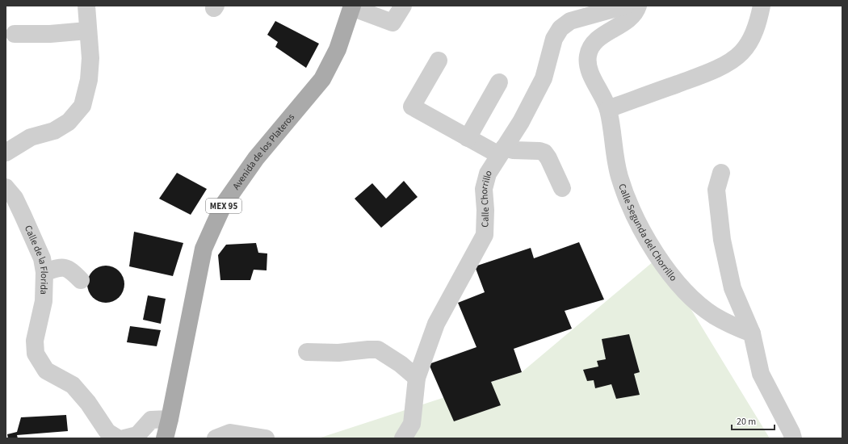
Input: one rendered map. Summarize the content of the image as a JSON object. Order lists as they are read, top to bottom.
{
  "streets": {
    "main road": ["Avenida de los Plateros", "MEX 95"],
    "street": ["Calle Chorrillo", "Calle Segunda del Chorrillo", "Calle de la Florida"]
  },
  "scale_bar": "20 m"
}
